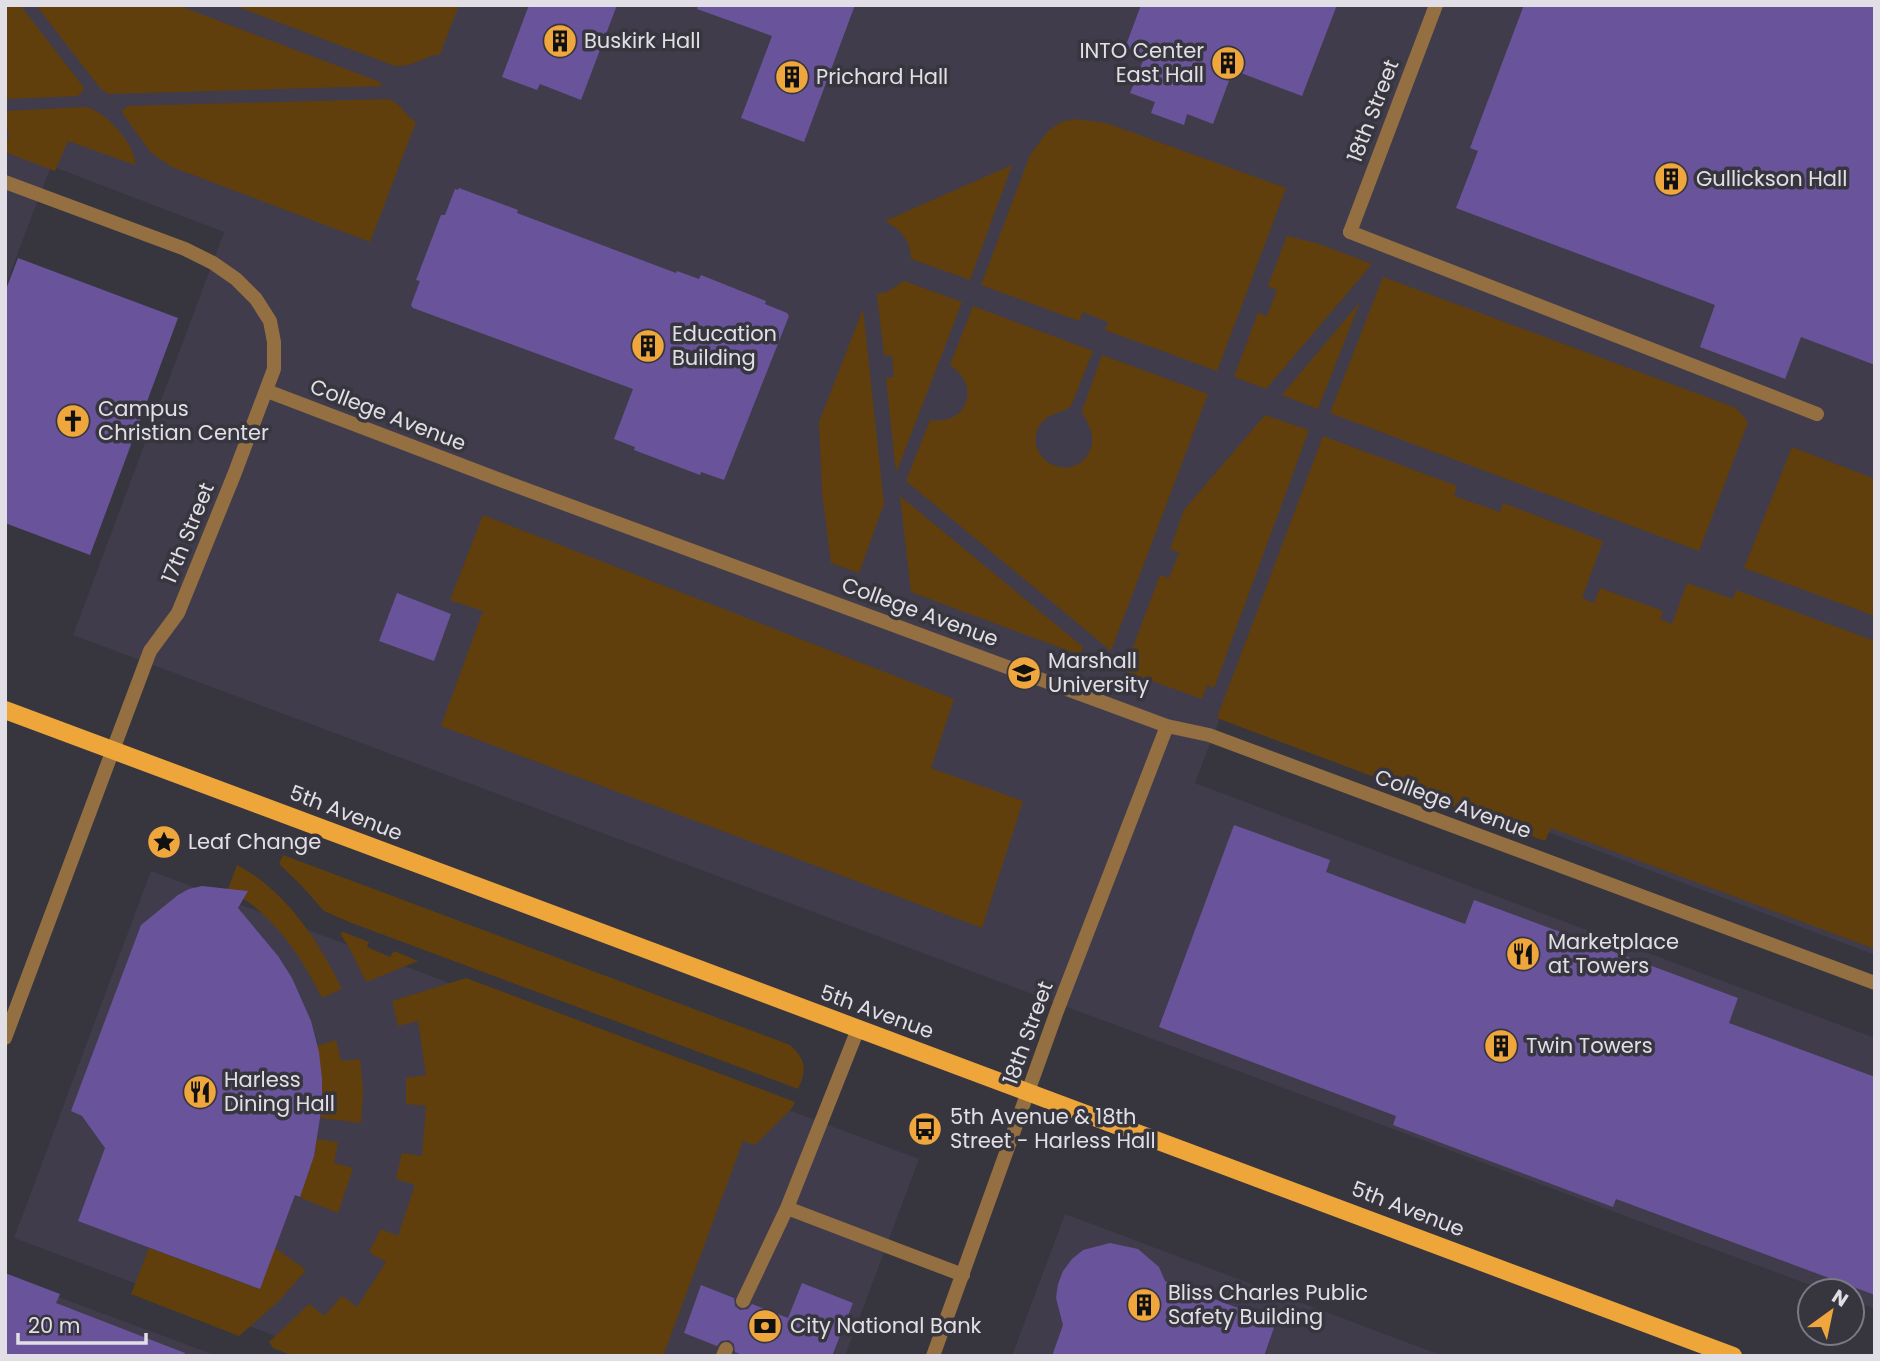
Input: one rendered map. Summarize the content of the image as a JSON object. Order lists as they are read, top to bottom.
{
  "streets": {
    "main road": ["5th Avenue"],
    "street": ["18th Street", "College Avenue", "17th Street"]
  },
  "crossings": [
    ["18th Street", "College Avenue"],
    ["18th Street", "5th Avenue"],
    ["College Avenue", "17th Street"],
    ["17th Street", "5th Avenue"]
  ],
  "places": {
    "building": [
      "Buskirk Hall",
      "INTO Center East Hall",
      "Prichard Hall",
      "Gullickson Hall",
      "Education Building",
      "Twin Towers",
      "Bliss Charles Public Safety Building"
    ],
    "church": ["Campus Christian Center"],
    "school or university": ["Marshall University"],
    "place": ["Leaf Change"],
    "restaurant": ["Marketplace at Towers", "Harless Dining Hall"],
    "bus stop": ["5th Avenue & 18th Street - Harless Hall"],
    "bank": ["City National Bank"]
  },
  "scale_bar": "20 m",
  "north": "top right"
}
